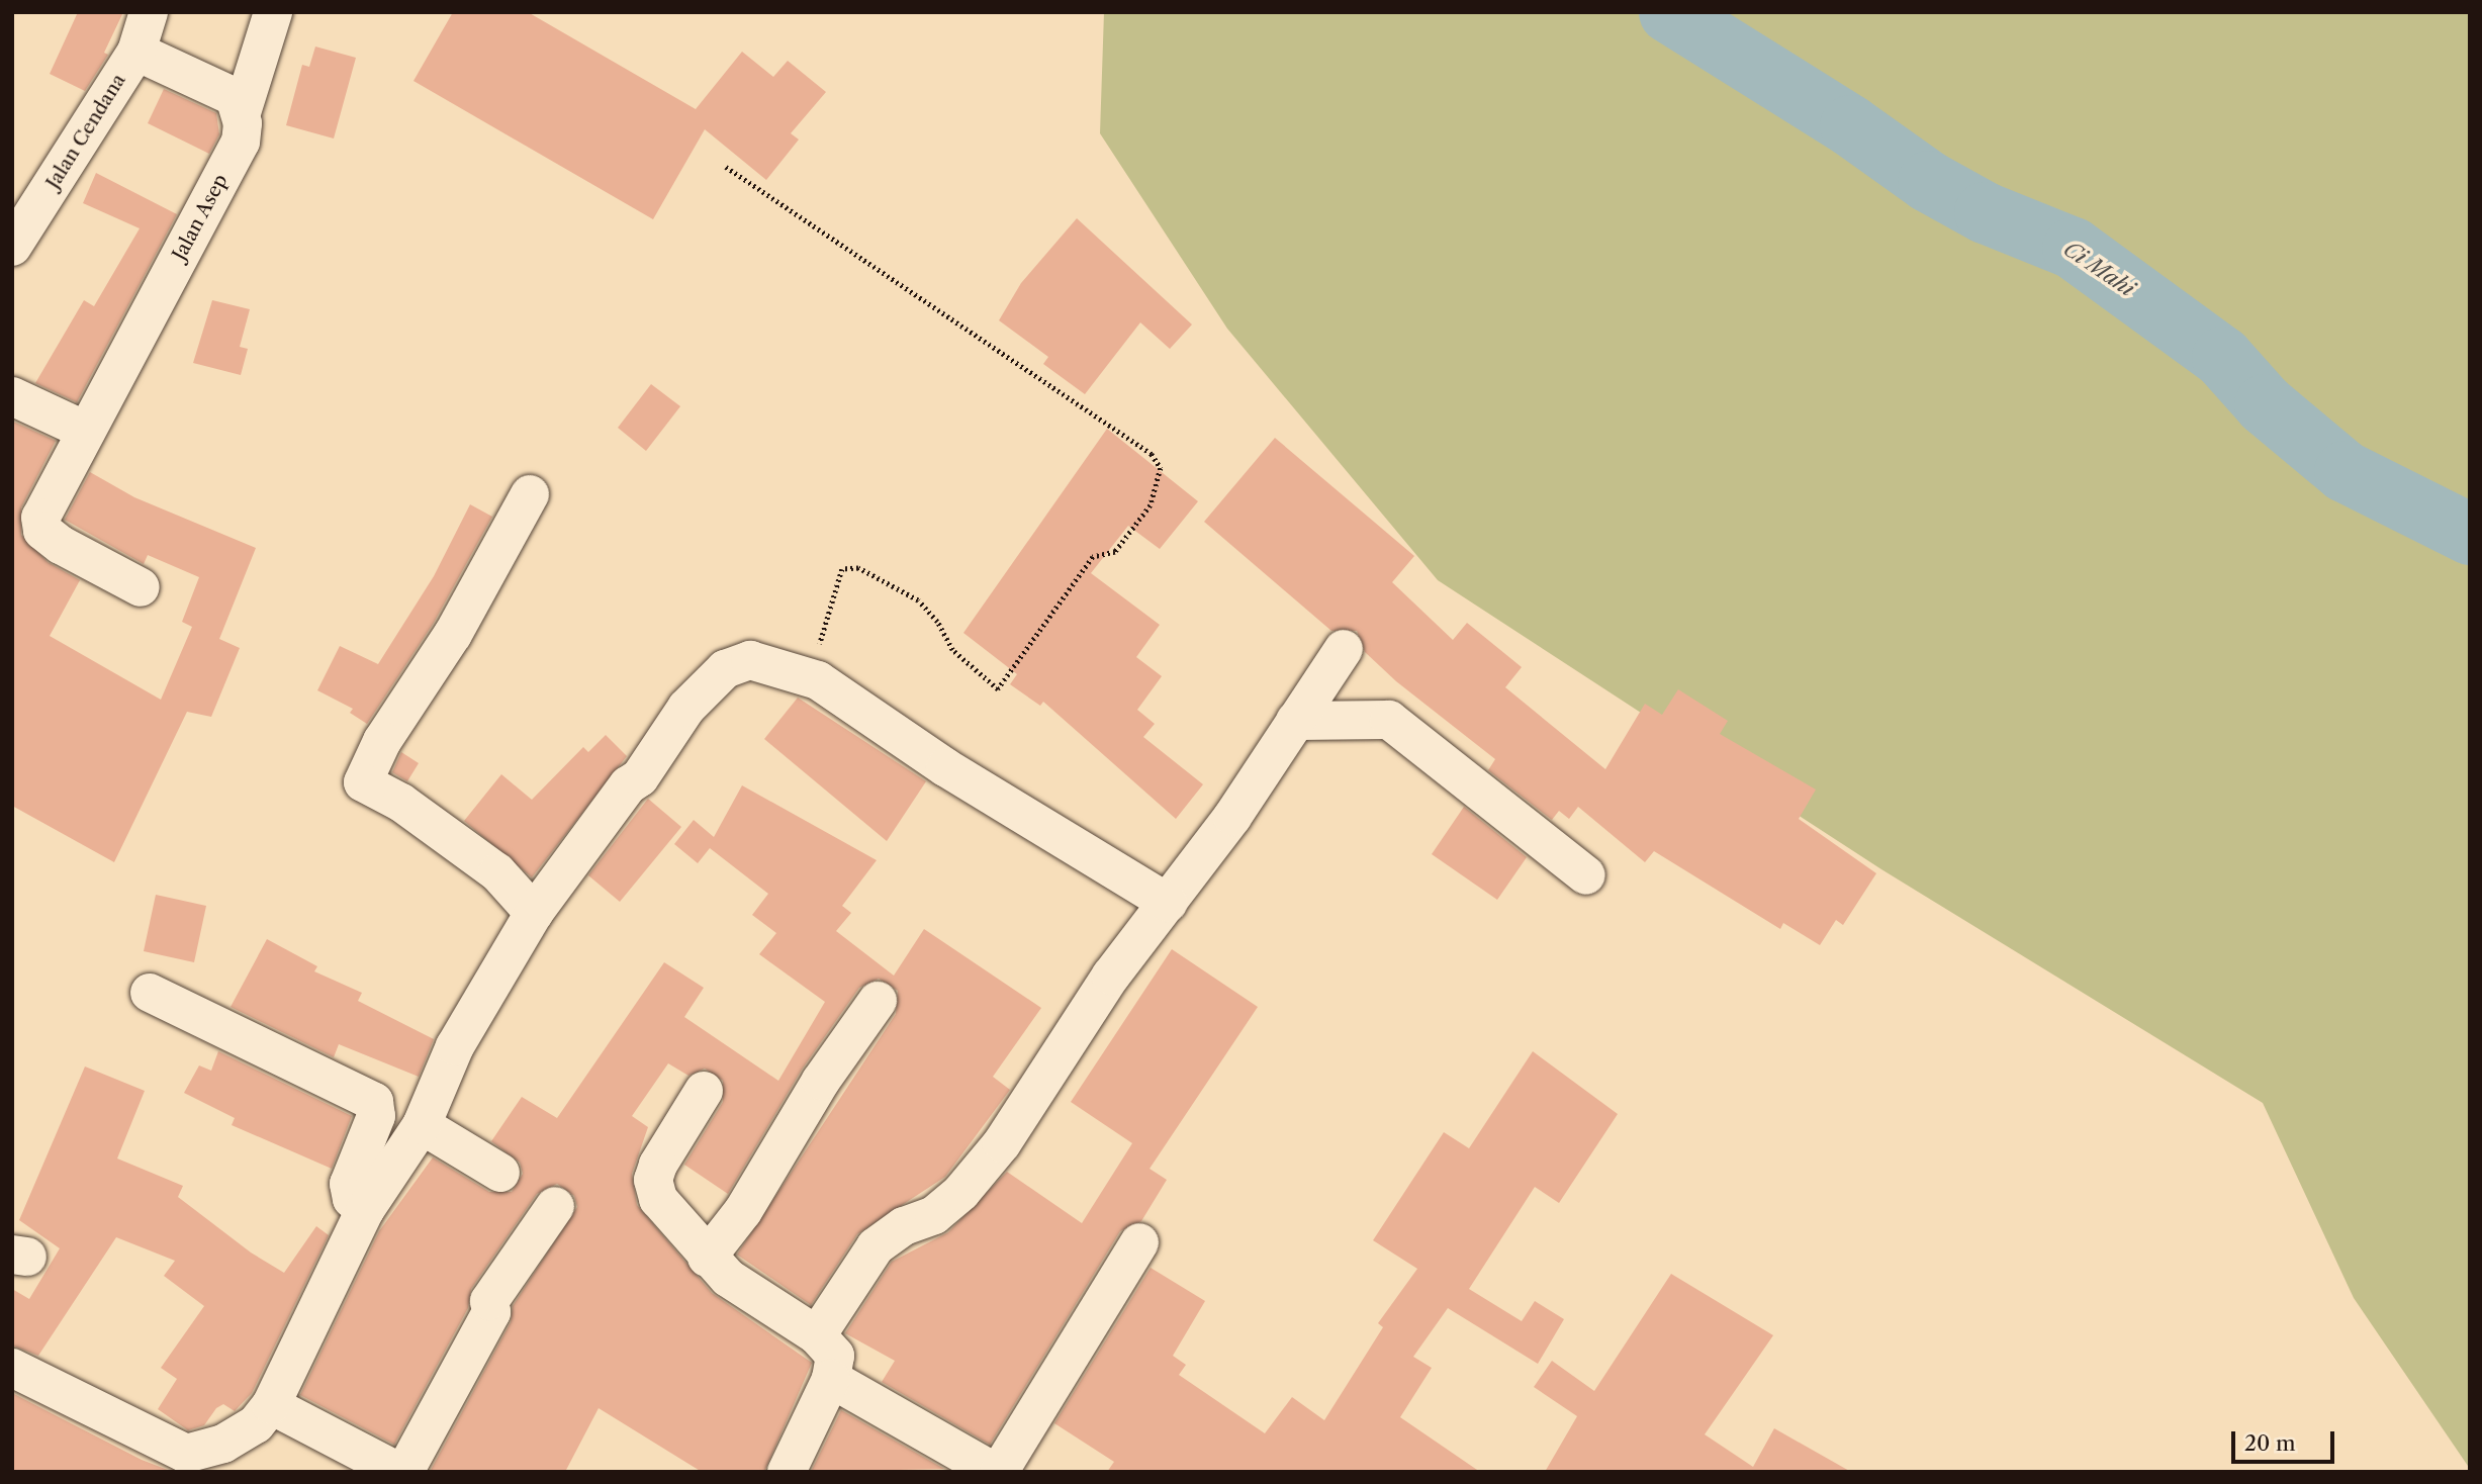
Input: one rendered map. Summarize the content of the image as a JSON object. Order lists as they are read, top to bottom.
{
  "streets": {
    "street": ["Jalan Cendana", "Jalan Asep"]
  },
  "water": ["Ci Mahi"],
  "scale_bar": "20 m"
}
